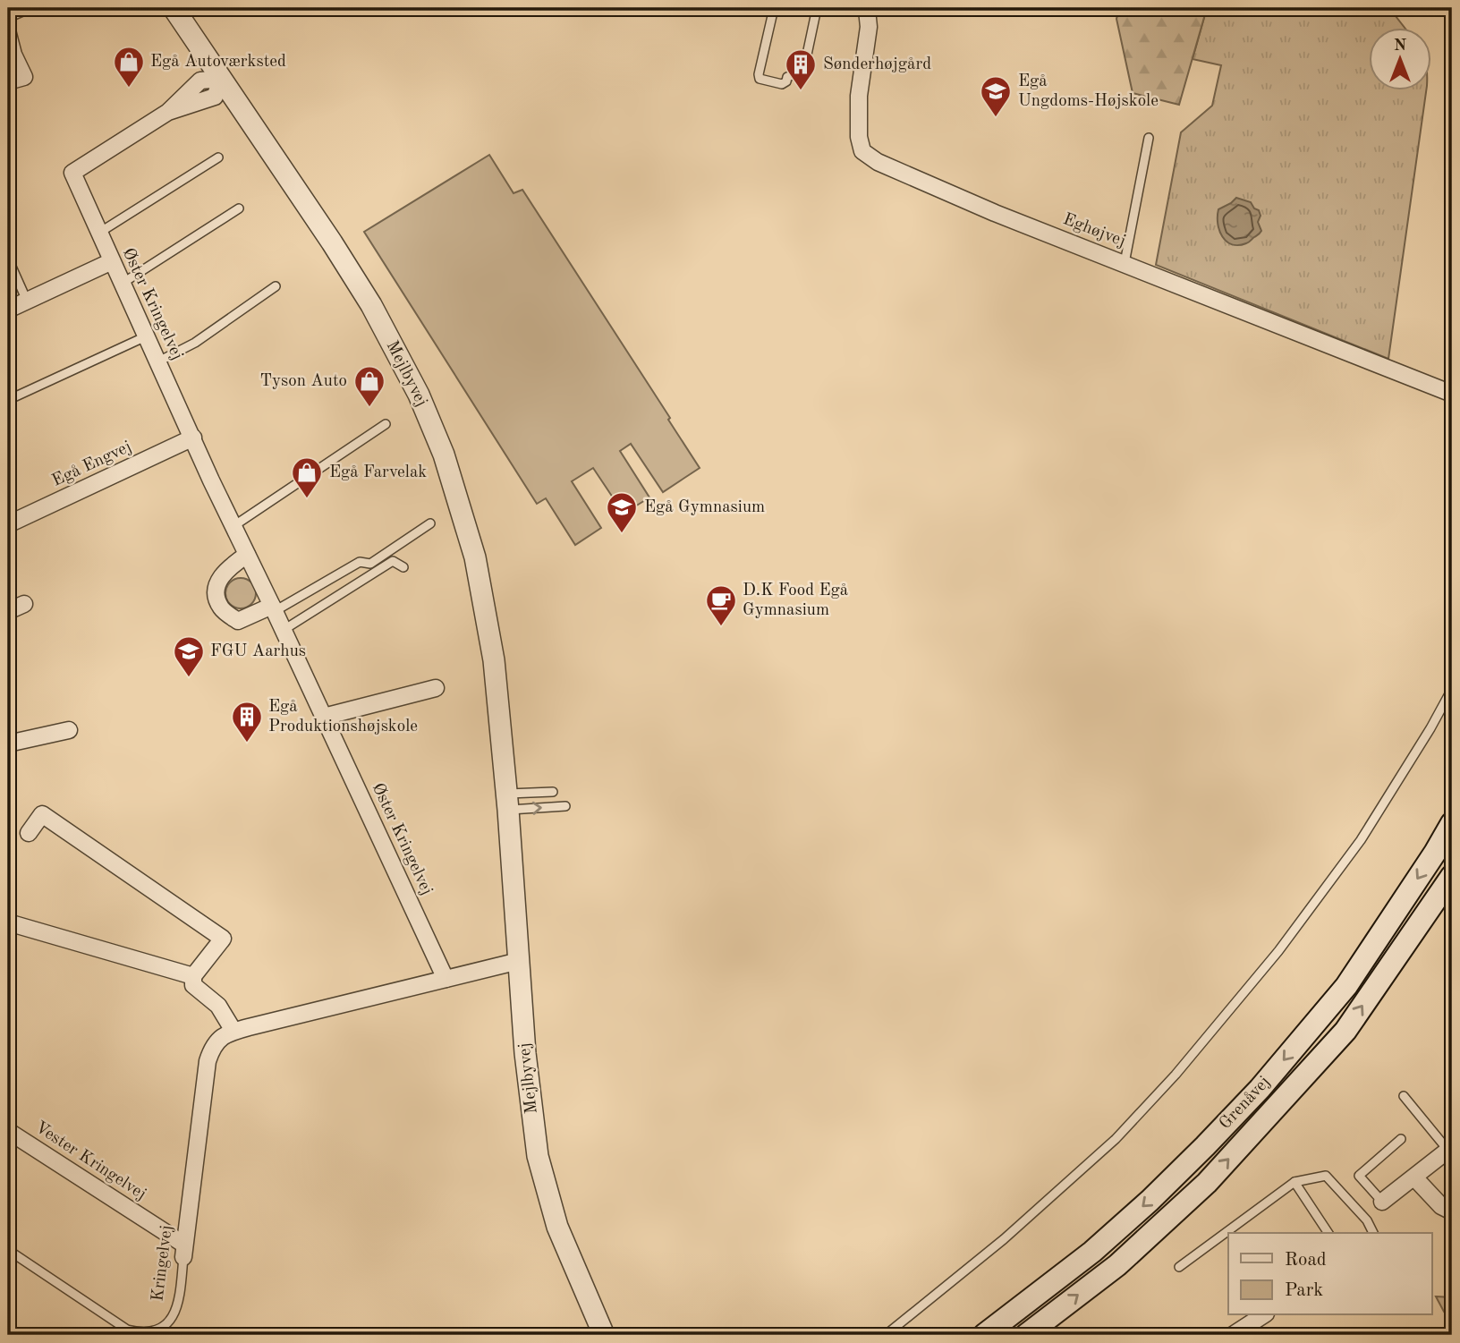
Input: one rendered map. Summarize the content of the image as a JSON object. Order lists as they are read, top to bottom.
{
  "streets": {
    "main road": ["Grenåvej"],
    "street": [
      "Eghøjvej",
      "Øster Kringelvej",
      "Mejlbyvej",
      "Egå Engvej",
      "Vester Kringelvej",
      "Kringelvej"
    ]
  },
  "crossings": [
    ["Øster Kringelvej", "Mejlbyvej"],
    ["Øster Kringelvej", "Egå Engvej"],
    ["Øster Kringelvej", "Kringelvej"],
    ["Mejlbyvej", "Kringelvej"],
    ["Vester Kringelvej", "Kringelvej"]
  ],
  "places": {
    "shop": ["Egå Autoværksted", "Tyson Auto", "Egå Farvelak"],
    "building": ["Sønderhøjgård", "Egå Produktionshøjskole"],
    "school or university": ["Egå Ungdoms-Højskole", "Egå Gymnasium", "FGU Aarhus"],
    "cafe": ["D.K Food Egå Gymnasium"]
  },
  "legend": ["Road", "Park"],
  "north": "top"
}
